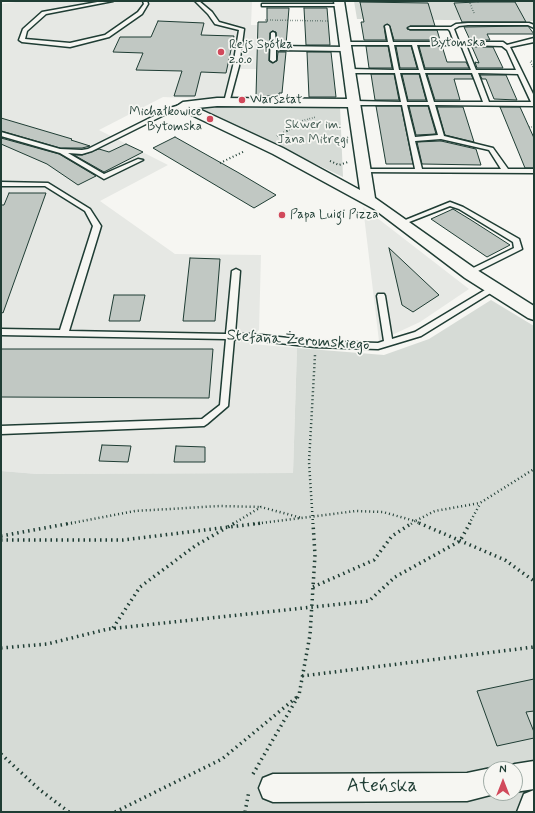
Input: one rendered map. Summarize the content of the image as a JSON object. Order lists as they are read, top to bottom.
{
  "streets": {
    "street": ["Ateńska"],
    "lane": ["Bytomska", "Stefana Żeromskiego"]
  },
  "parks": ["Skwer im. Jana Mitręgi"],
  "places": [
    "Rejs Spółka z.o.o",
    "Warsztat",
    "Michałkowice Bytomska",
    "Papa Luigi Pizza"
  ],
  "north": "top"
}
